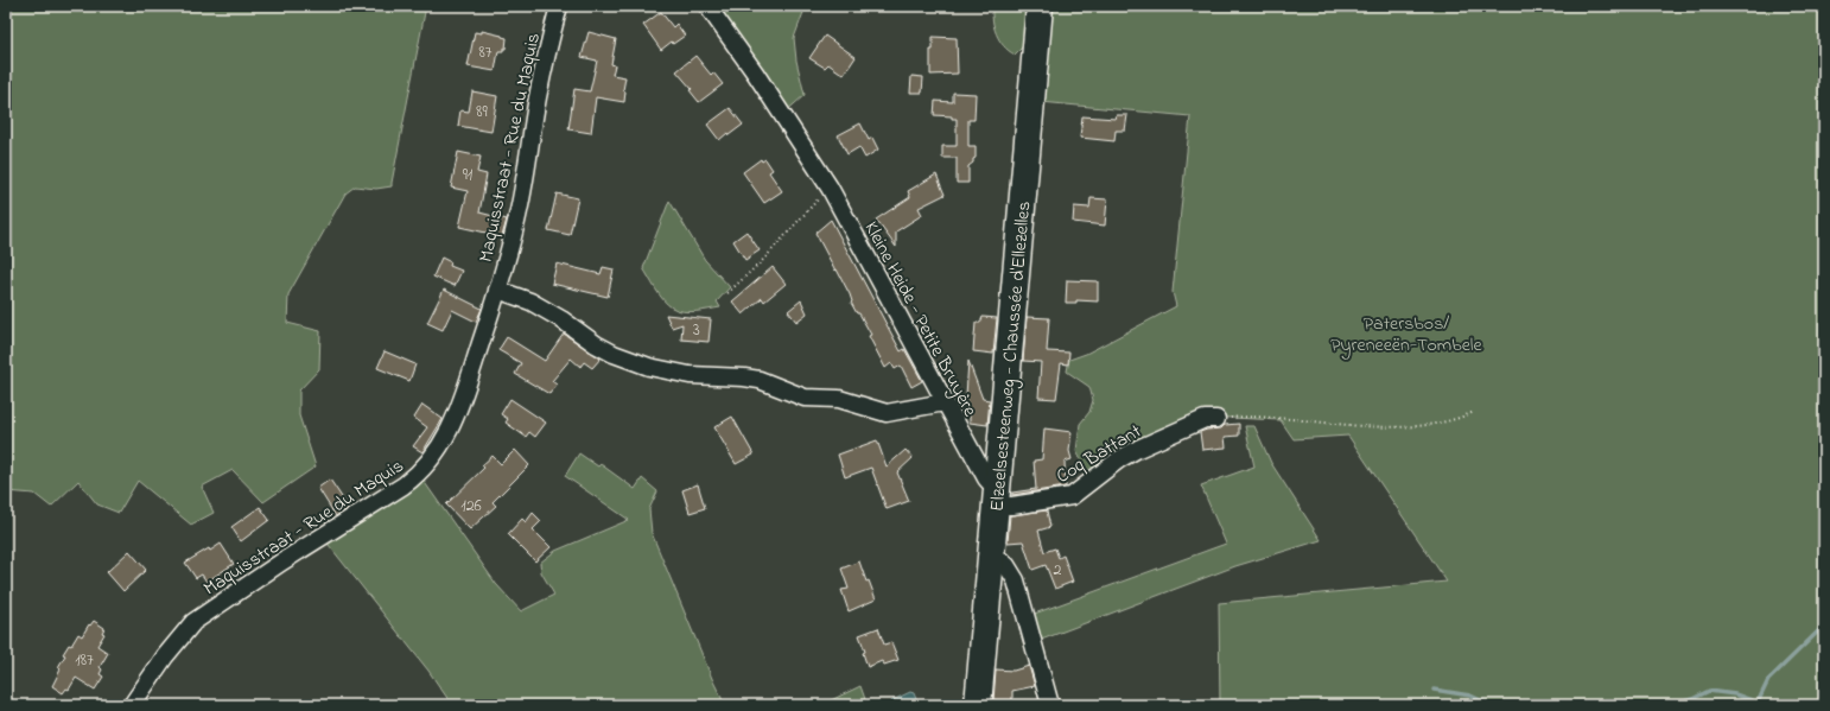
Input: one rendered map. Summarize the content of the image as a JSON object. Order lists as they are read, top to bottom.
{
  "streets": {
    "main road": ["Elzeelsesteenweg - Chaussée d'Ellezelles"],
    "street": ["Maquisstraat - Rue du Maquis", "Kleine Heide - Petite Bruyère", "Coq Battant"]
  },
  "crossings": [
    ["Kleine Heide - Petite Bruyère", "Elzeelsesteenweg - Chaussée d'Ellezelles"],
    ["Kleine Heide - Petite Bruyère", "Coq Battant"],
    ["Elzeelsesteenweg - Chaussée d'Ellezelles", "Coq Battant"]
  ],
  "parks": ["Patersbos/ Pyreneeën-Tombele"],
  "house_numbers": [
    "87",
    "89",
    "91",
    "3",
    "126",
    "2",
    "187"
  ]
}
